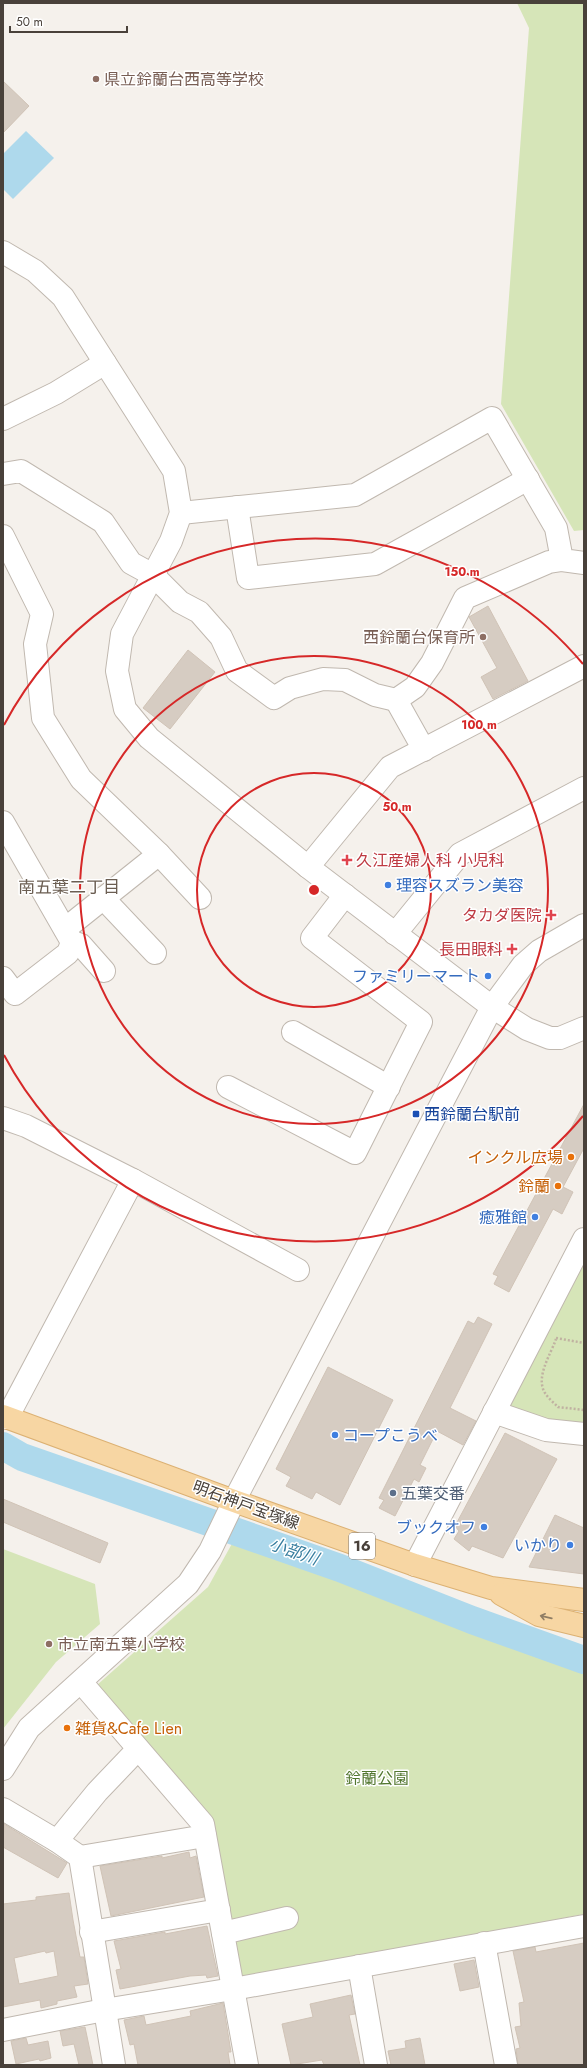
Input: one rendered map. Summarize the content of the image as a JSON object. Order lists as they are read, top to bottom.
{
  "streets": {
    "main road": ["明石神戸宝塚線", "16"]
  },
  "districts": ["南五葉二丁目"],
  "water": ["小部川"],
  "parks": ["鈴蘭公園"],
  "places": {
    "other": [
      "県立鈴蘭台西高等学校",
      "西鈴蘭台保育所",
      "理容スズラン美容",
      "ファミリーマート",
      "インクル広場",
      "鈴蘭",
      "癒雅館",
      "コープこうべ",
      "五葉交番",
      "ブックオフ",
      "いかり",
      "市立南五葉小学校",
      "雑貨&Cafe Lien"
    ],
    "health": ["久江産婦人科 小児科", "タカダ医院", "長田眼科"],
    "transit": ["西鈴蘭台駅前"]
  },
  "scale_bar": "50 m",
  "rings": ["150 m", "100 m", "50 m"]
}
